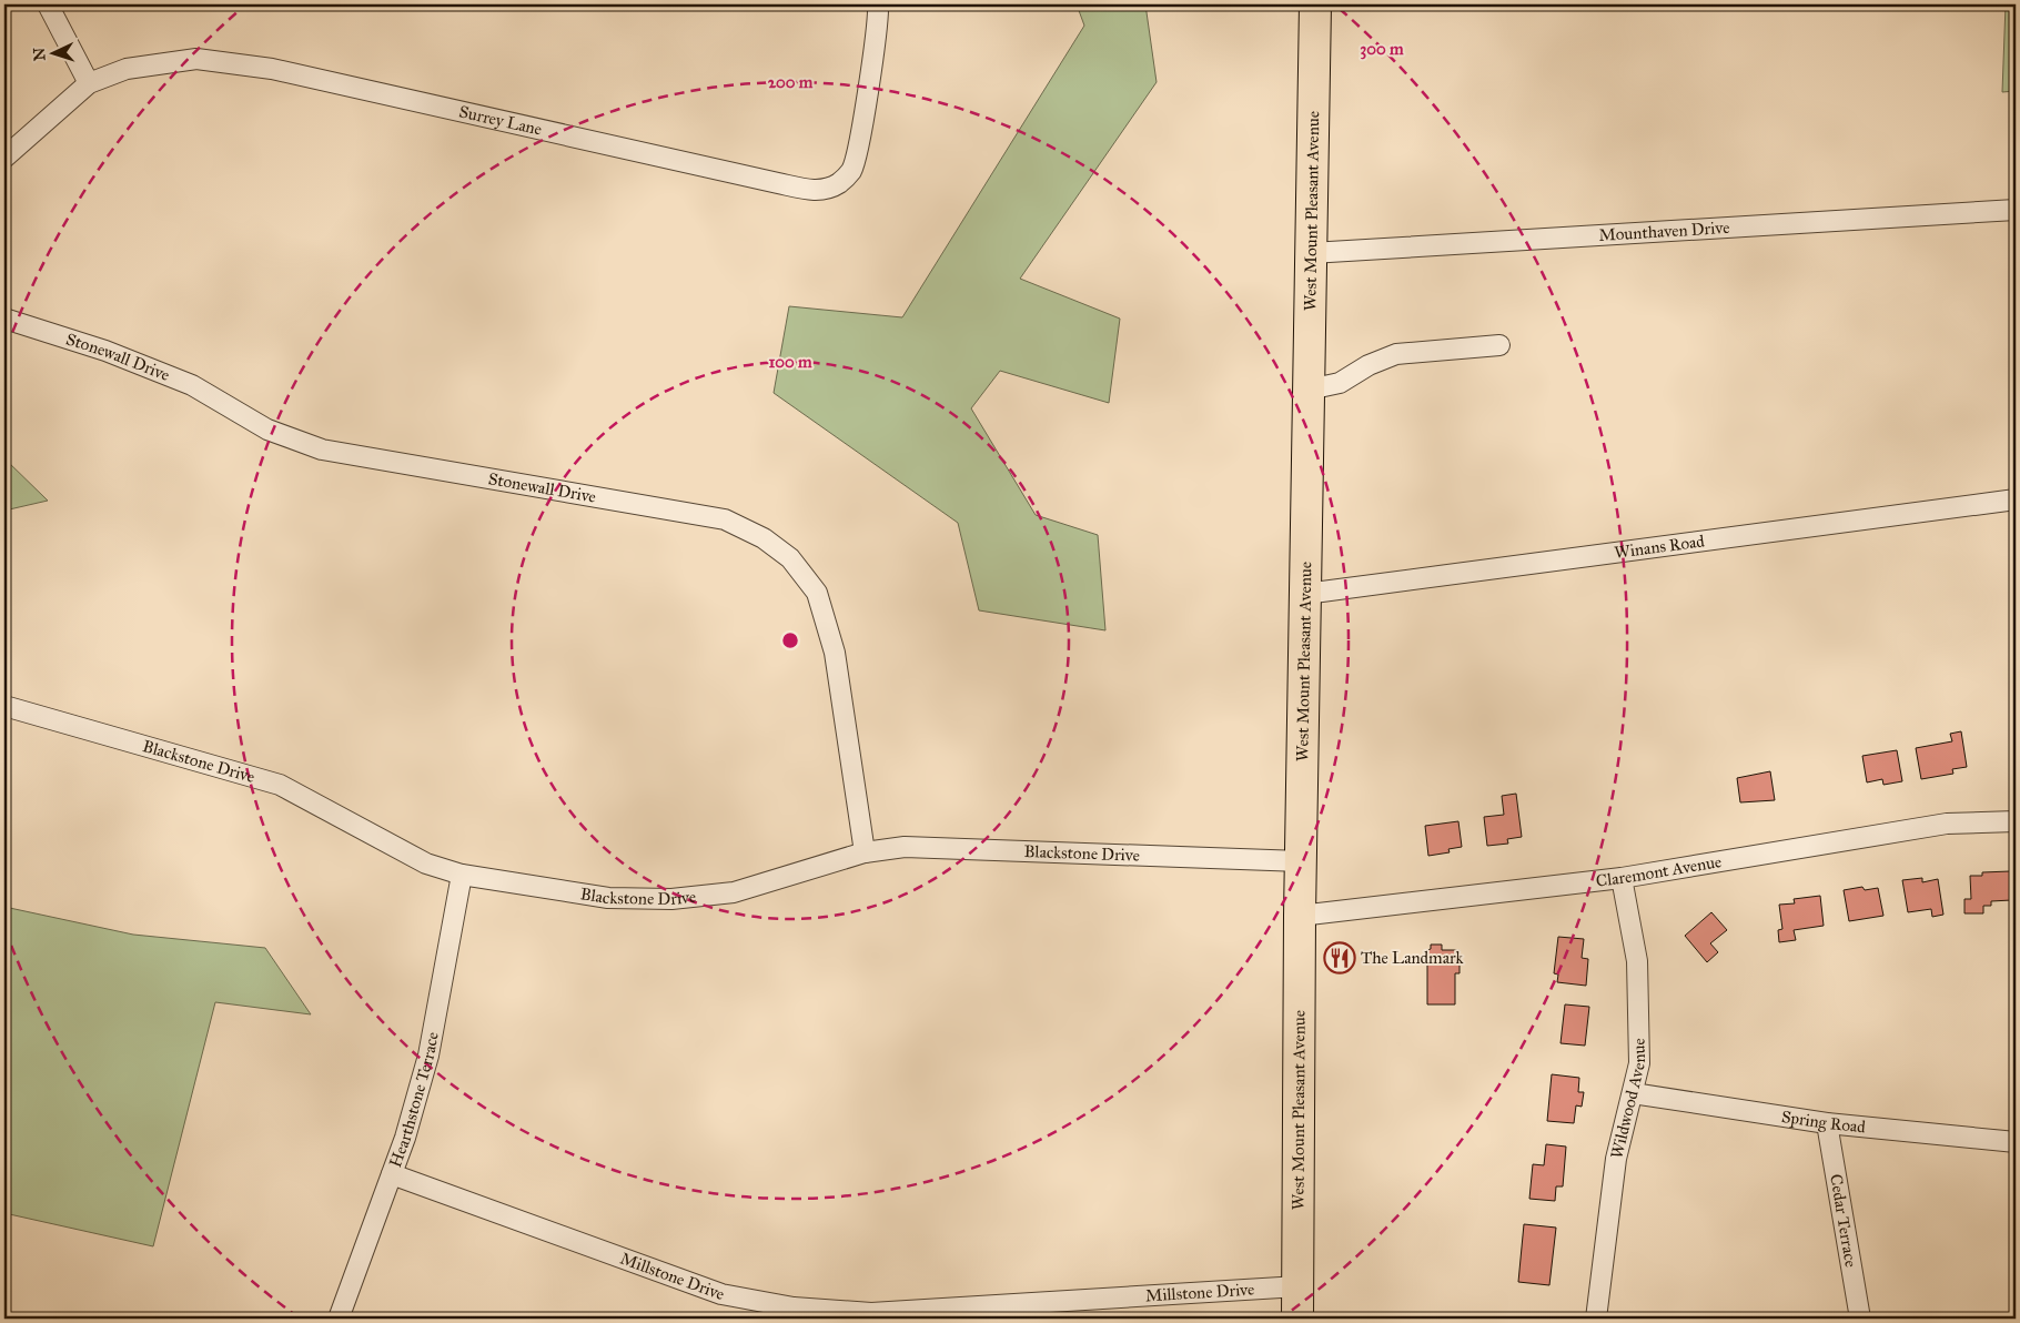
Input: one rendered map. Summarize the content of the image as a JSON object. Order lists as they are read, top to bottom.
{
  "streets": {
    "main road": ["West Mount Pleasant Avenue"],
    "street": [
      "Surrey Lane",
      "Mounthaven Drive",
      "Stonewall Drive",
      "Winans Road",
      "Blackstone Drive",
      "Claremont Avenue",
      "Wildwood Avenue",
      "Hearthstone Terrace",
      "Spring Road",
      "Cedar Terrace",
      "Millstone Drive"
    ]
  },
  "crossings": [
    ["West Mount Pleasant Avenue", "Mounthaven Drive"],
    ["West Mount Pleasant Avenue", "Winans Road"],
    ["West Mount Pleasant Avenue", "Blackstone Drive"],
    ["West Mount Pleasant Avenue", "Claremont Avenue"],
    ["West Mount Pleasant Avenue", "Millstone Drive"],
    ["Stonewall Drive", "Blackstone Drive"],
    ["Blackstone Drive", "Hearthstone Terrace"],
    ["Claremont Avenue", "Wildwood Avenue"],
    ["Wildwood Avenue", "Spring Road"],
    ["Hearthstone Terrace", "Millstone Drive"],
    ["Spring Road", "Cedar Terrace"]
  ],
  "places": {
    "restaurant": ["The Landmark"]
  },
  "north": "left",
  "rings": ["300 m", "200 m", "100 m"]
}
